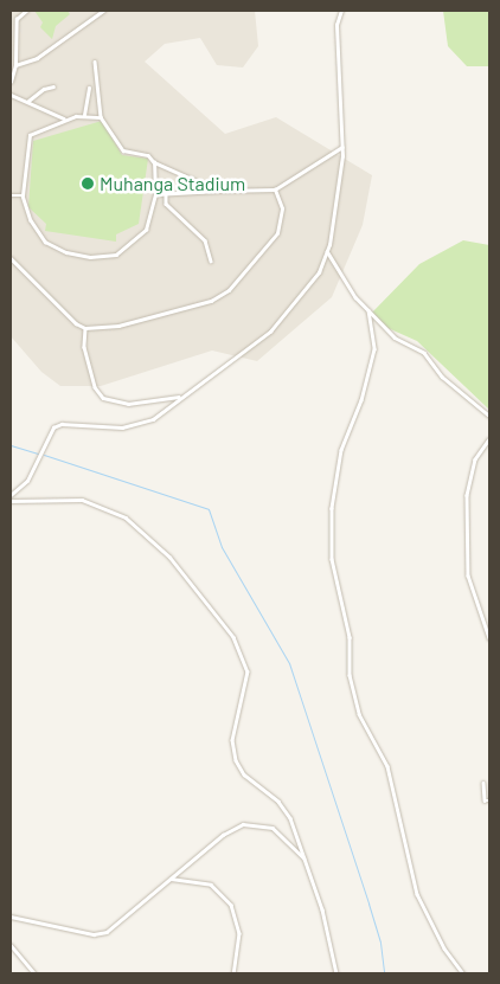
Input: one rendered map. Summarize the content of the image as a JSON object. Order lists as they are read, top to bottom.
{
  "places": ["Muhanga Stadium"]
}
